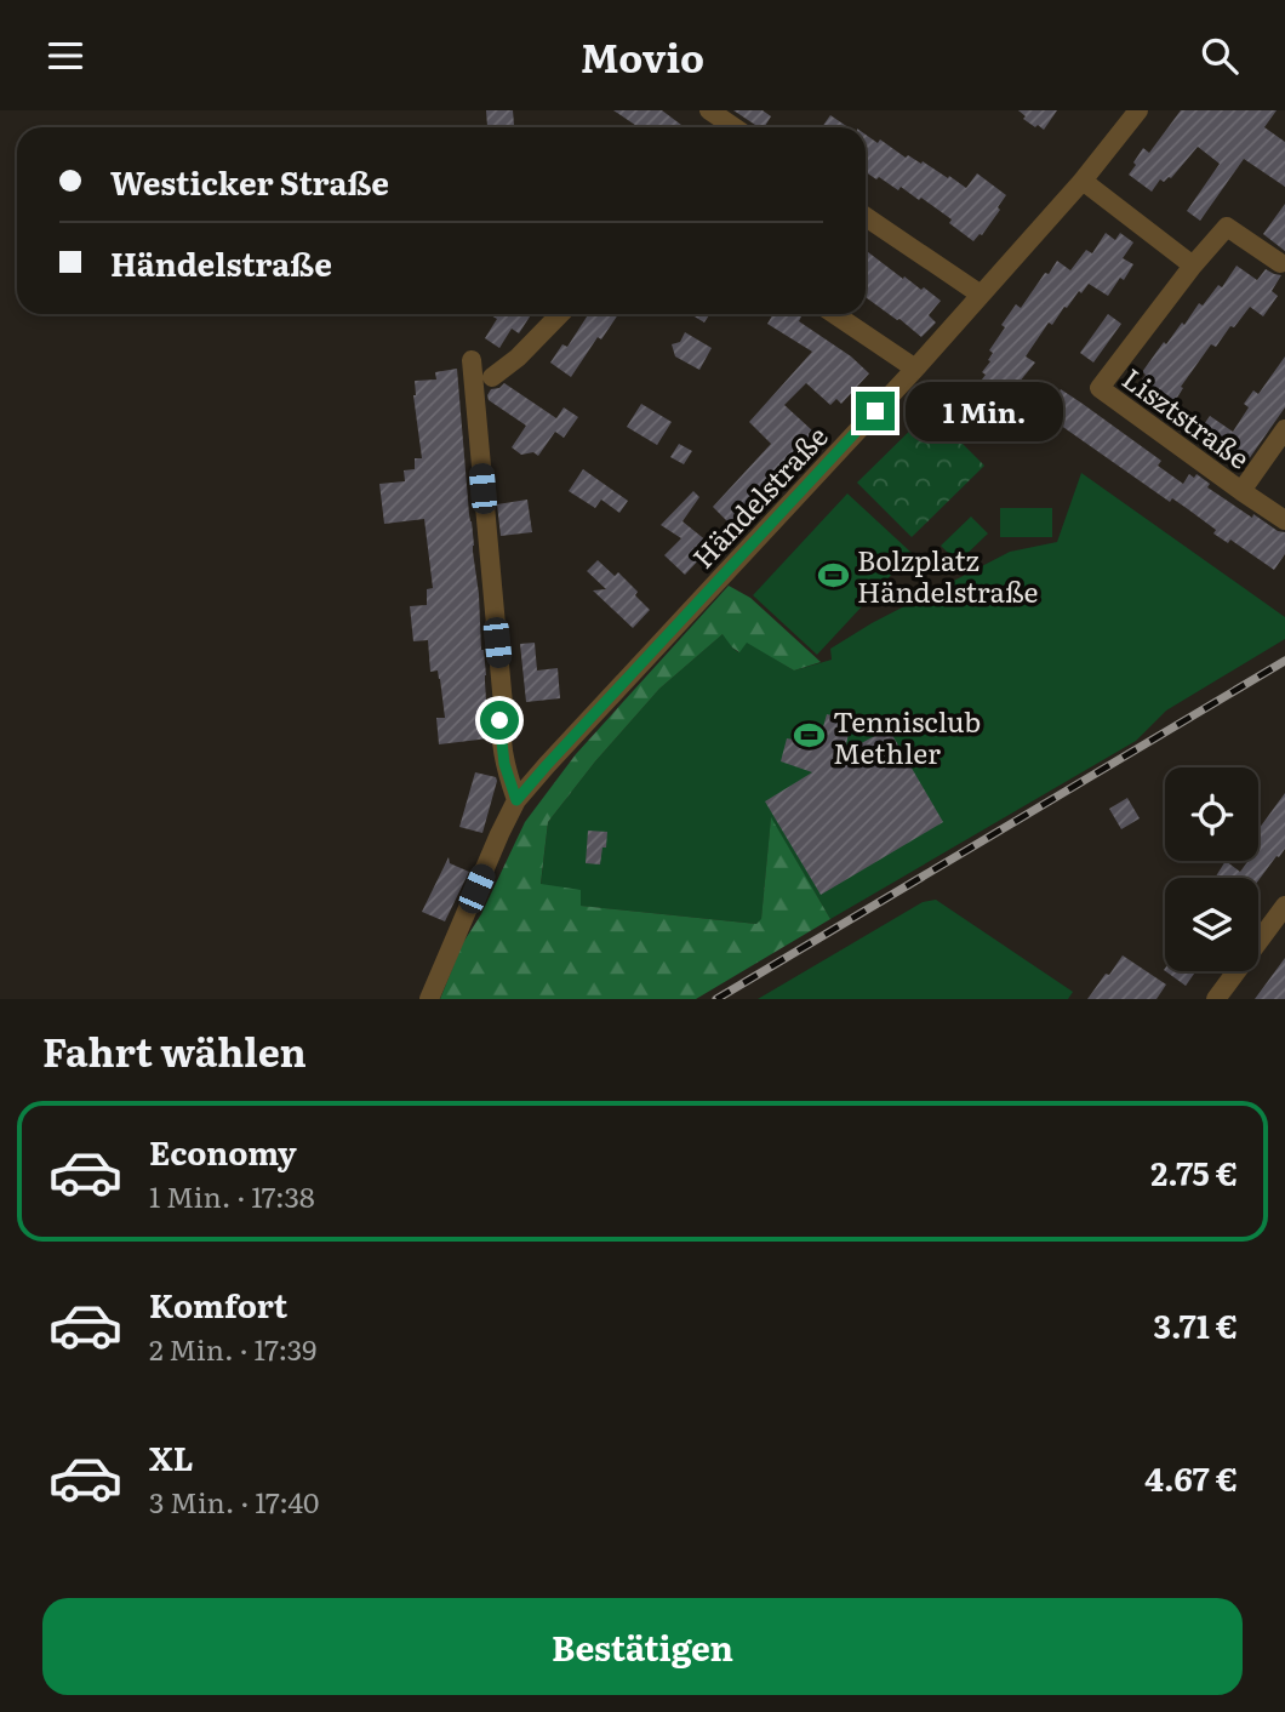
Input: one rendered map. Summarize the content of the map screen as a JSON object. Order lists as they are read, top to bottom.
{
  "streets": {
    "street": ["Lisztstraße", "Händelstraße"]
  },
  "places": {
    "sports": ["Bolzplatz Händelstraße", "Tennisclub Methler"]
  },
  "page": {
    "header": "Movio",
    "banner": ["Westicker Straße", "Händelstraße"],
    "bubble": "1 Min.",
    "heading": "Fahrt wählen",
    "list": [
      {
        "name": "Economy",
        "note": "1 Min. · 17:38",
        "value": "2.75 €"
      },
      {
        "name": "Komfort",
        "note": "2 Min. · 17:39",
        "value": "3.71 €"
      },
      {
        "name": "XL",
        "note": "3 Min. · 17:40",
        "value": "4.67 €"
      }
    ],
    "buttons": "Bestätigen"
  }
}
